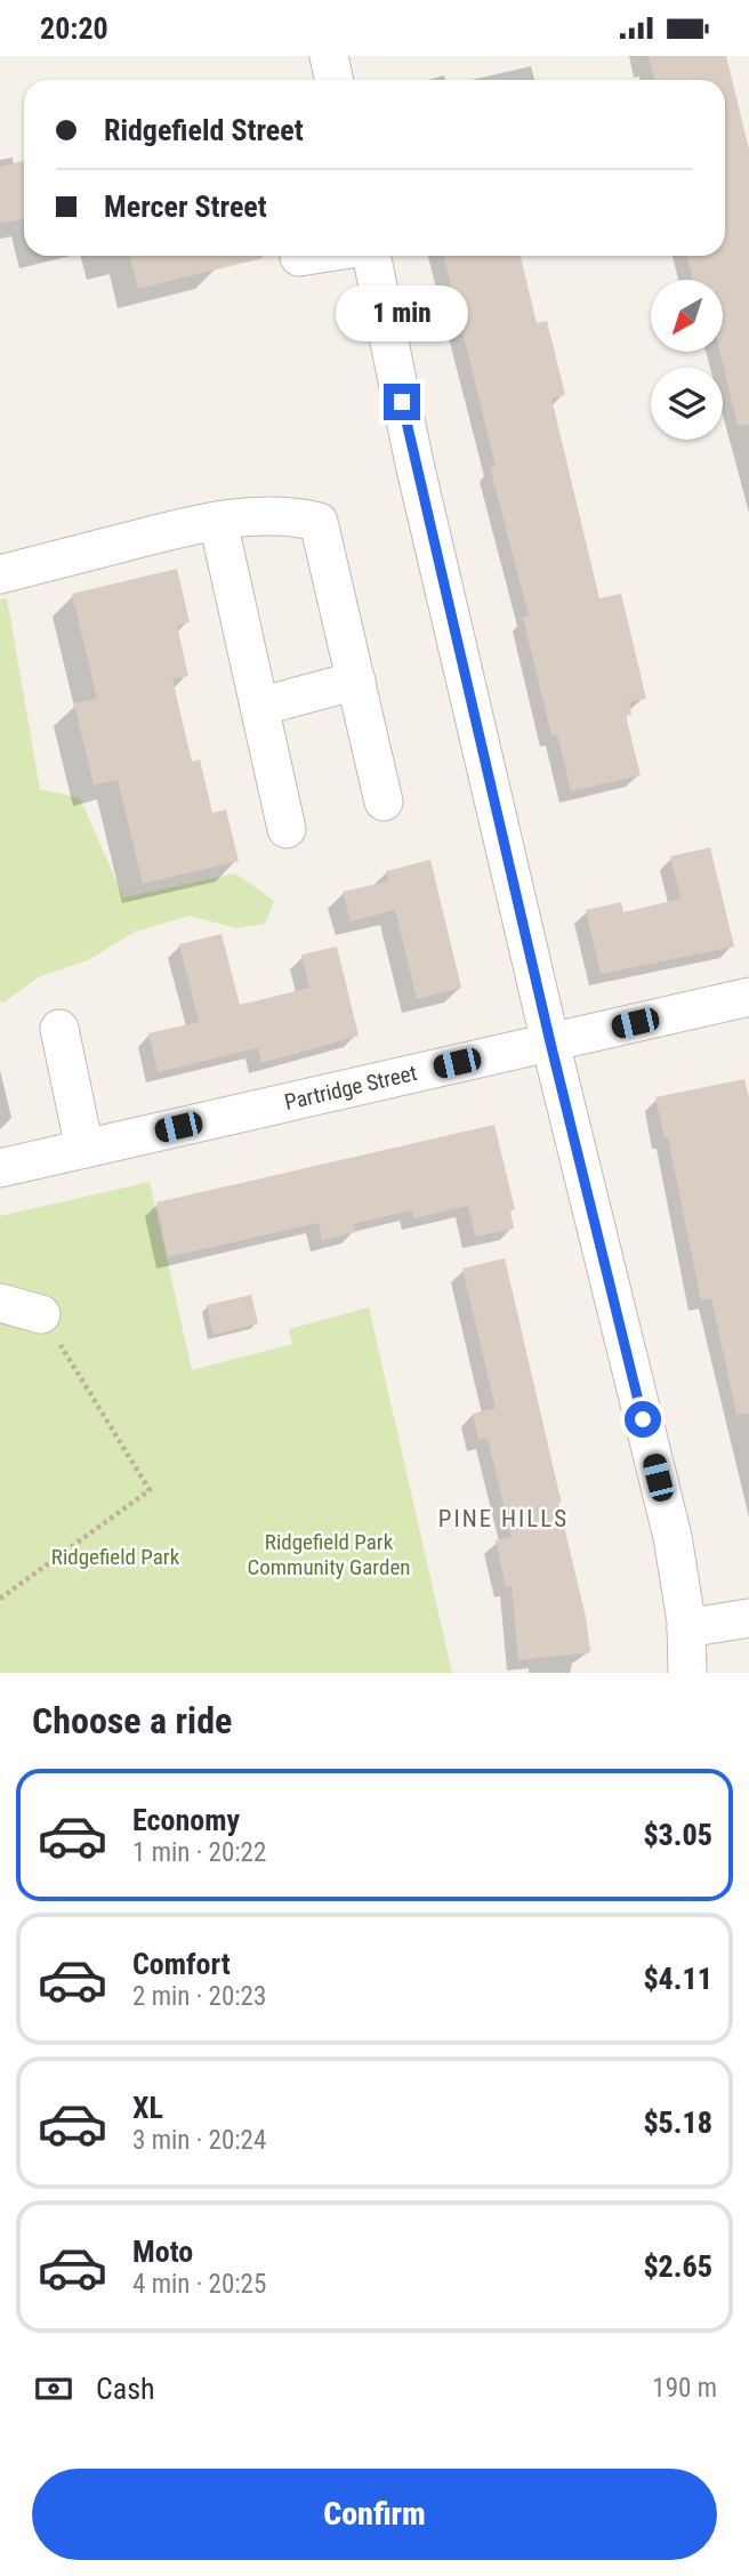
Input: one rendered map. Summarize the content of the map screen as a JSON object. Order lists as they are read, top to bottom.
{
  "streets": {
    "street": ["Partridge Street"]
  },
  "districts": ["PINE HILLS"],
  "parks": ["Ridgefield Park Community Garden", "Ridgefield Park"],
  "north": "bottom left",
  "page": {
    "status": "20:20",
    "banner": ["Ridgefield Street", "Mercer Street"],
    "bubble": "1 min",
    "heading": "Choose a ride",
    "list": [
      {
        "name": "Economy",
        "note": "1 min · 20:22",
        "value": "$3.05"
      },
      {
        "name": "Comfort",
        "note": "2 min · 20:23",
        "value": "$4.11"
      },
      {
        "name": "XL",
        "note": "3 min · 20:24",
        "value": "$5.18"
      },
      {
        "name": "Moto",
        "note": "4 min · 20:25",
        "value": "$2.65"
      }
    ],
    "pay": ["Cash", "190 m"],
    "buttons": "Confirm"
  }
}
